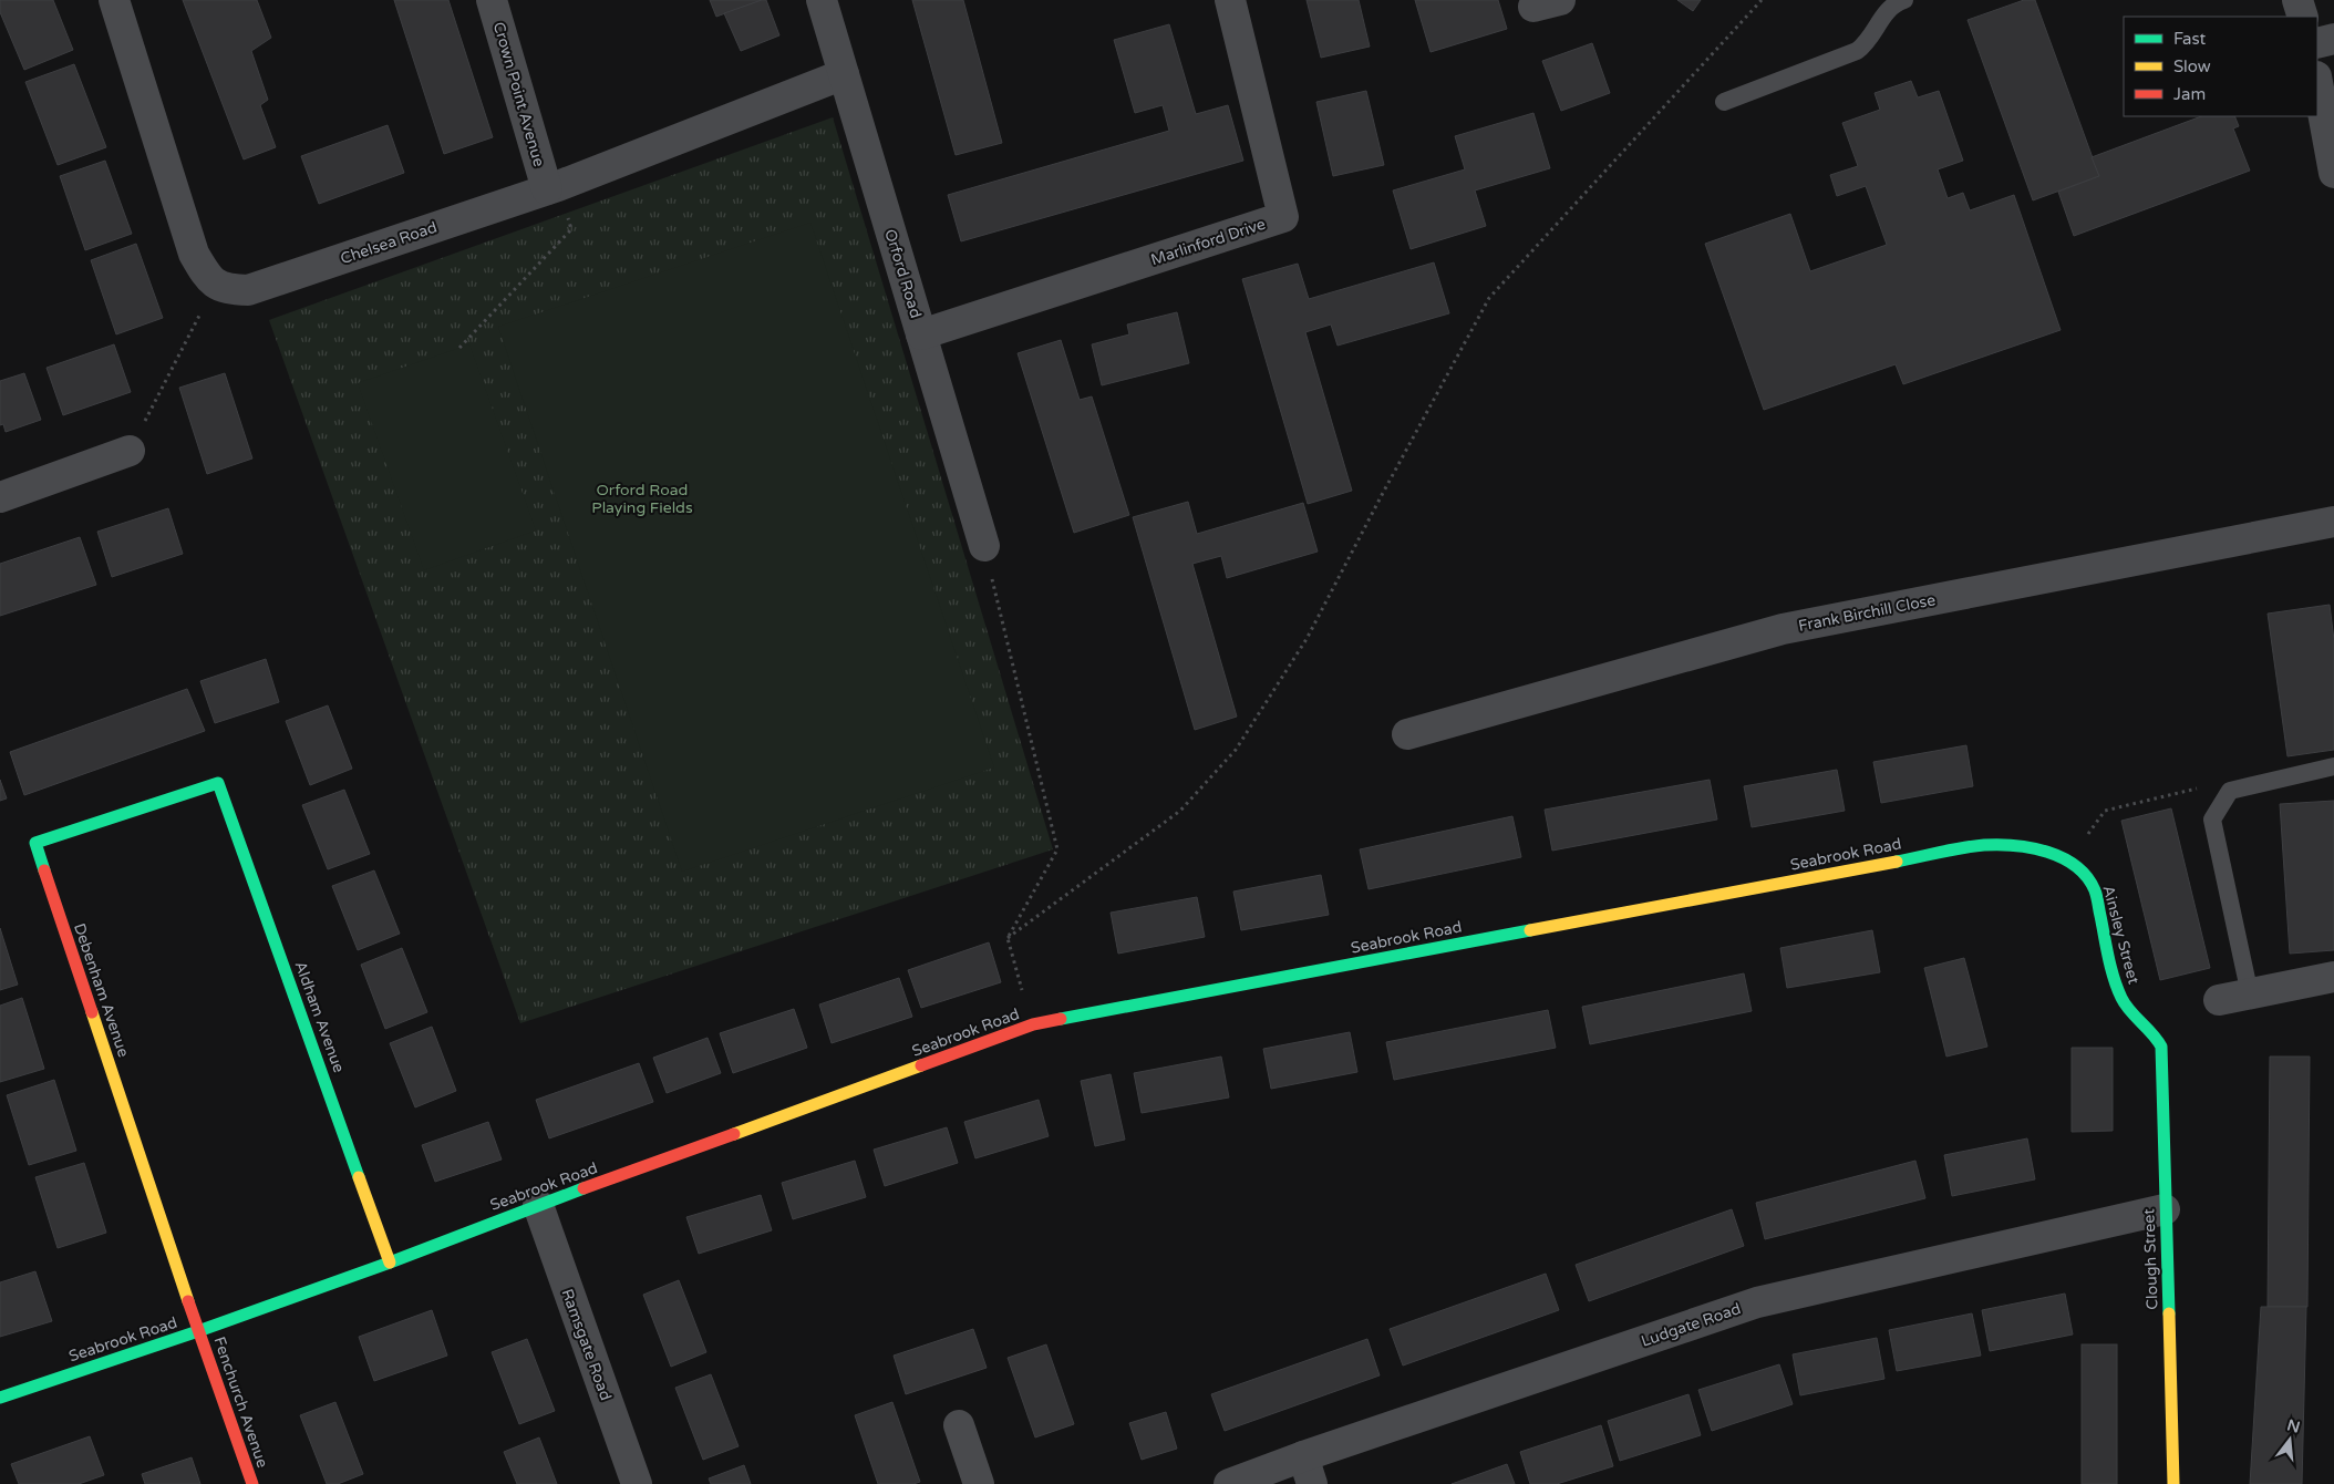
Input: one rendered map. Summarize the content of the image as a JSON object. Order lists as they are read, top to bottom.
{
  "streets": {
    "street": [
      "Crown Point Avenue",
      "Marlinford Drive",
      "Chelsea Road",
      "Orford Road",
      "Frank Birchill Close",
      "Seabrook Road",
      "Ainsley Street",
      "Debenham Avenue",
      "Aldham Avenue",
      "Clough Street",
      "Ludgate Road",
      "Ramsgate Road",
      "Fenchurch Avenue"
    ]
  },
  "crossings": [
    ["Crown Point Avenue", "Chelsea Road"],
    ["Marlinford Drive", "Orford Road"],
    ["Chelsea Road", "Orford Road"],
    ["Seabrook Road", "Ainsley Street"],
    ["Seabrook Road", "Debenham Avenue"],
    ["Seabrook Road", "Aldham Avenue"],
    ["Seabrook Road", "Ramsgate Road"],
    ["Seabrook Road", "Fenchurch Avenue"],
    ["Ainsley Street", "Clough Street"],
    ["Debenham Avenue", "Aldham Avenue"],
    ["Debenham Avenue", "Fenchurch Avenue"],
    ["Clough Street", "Ludgate Road"]
  ],
  "parks": ["Orford Road Playing Fields"],
  "legend": ["Fast", "Slow", "Jam"],
  "north": "top"
}
